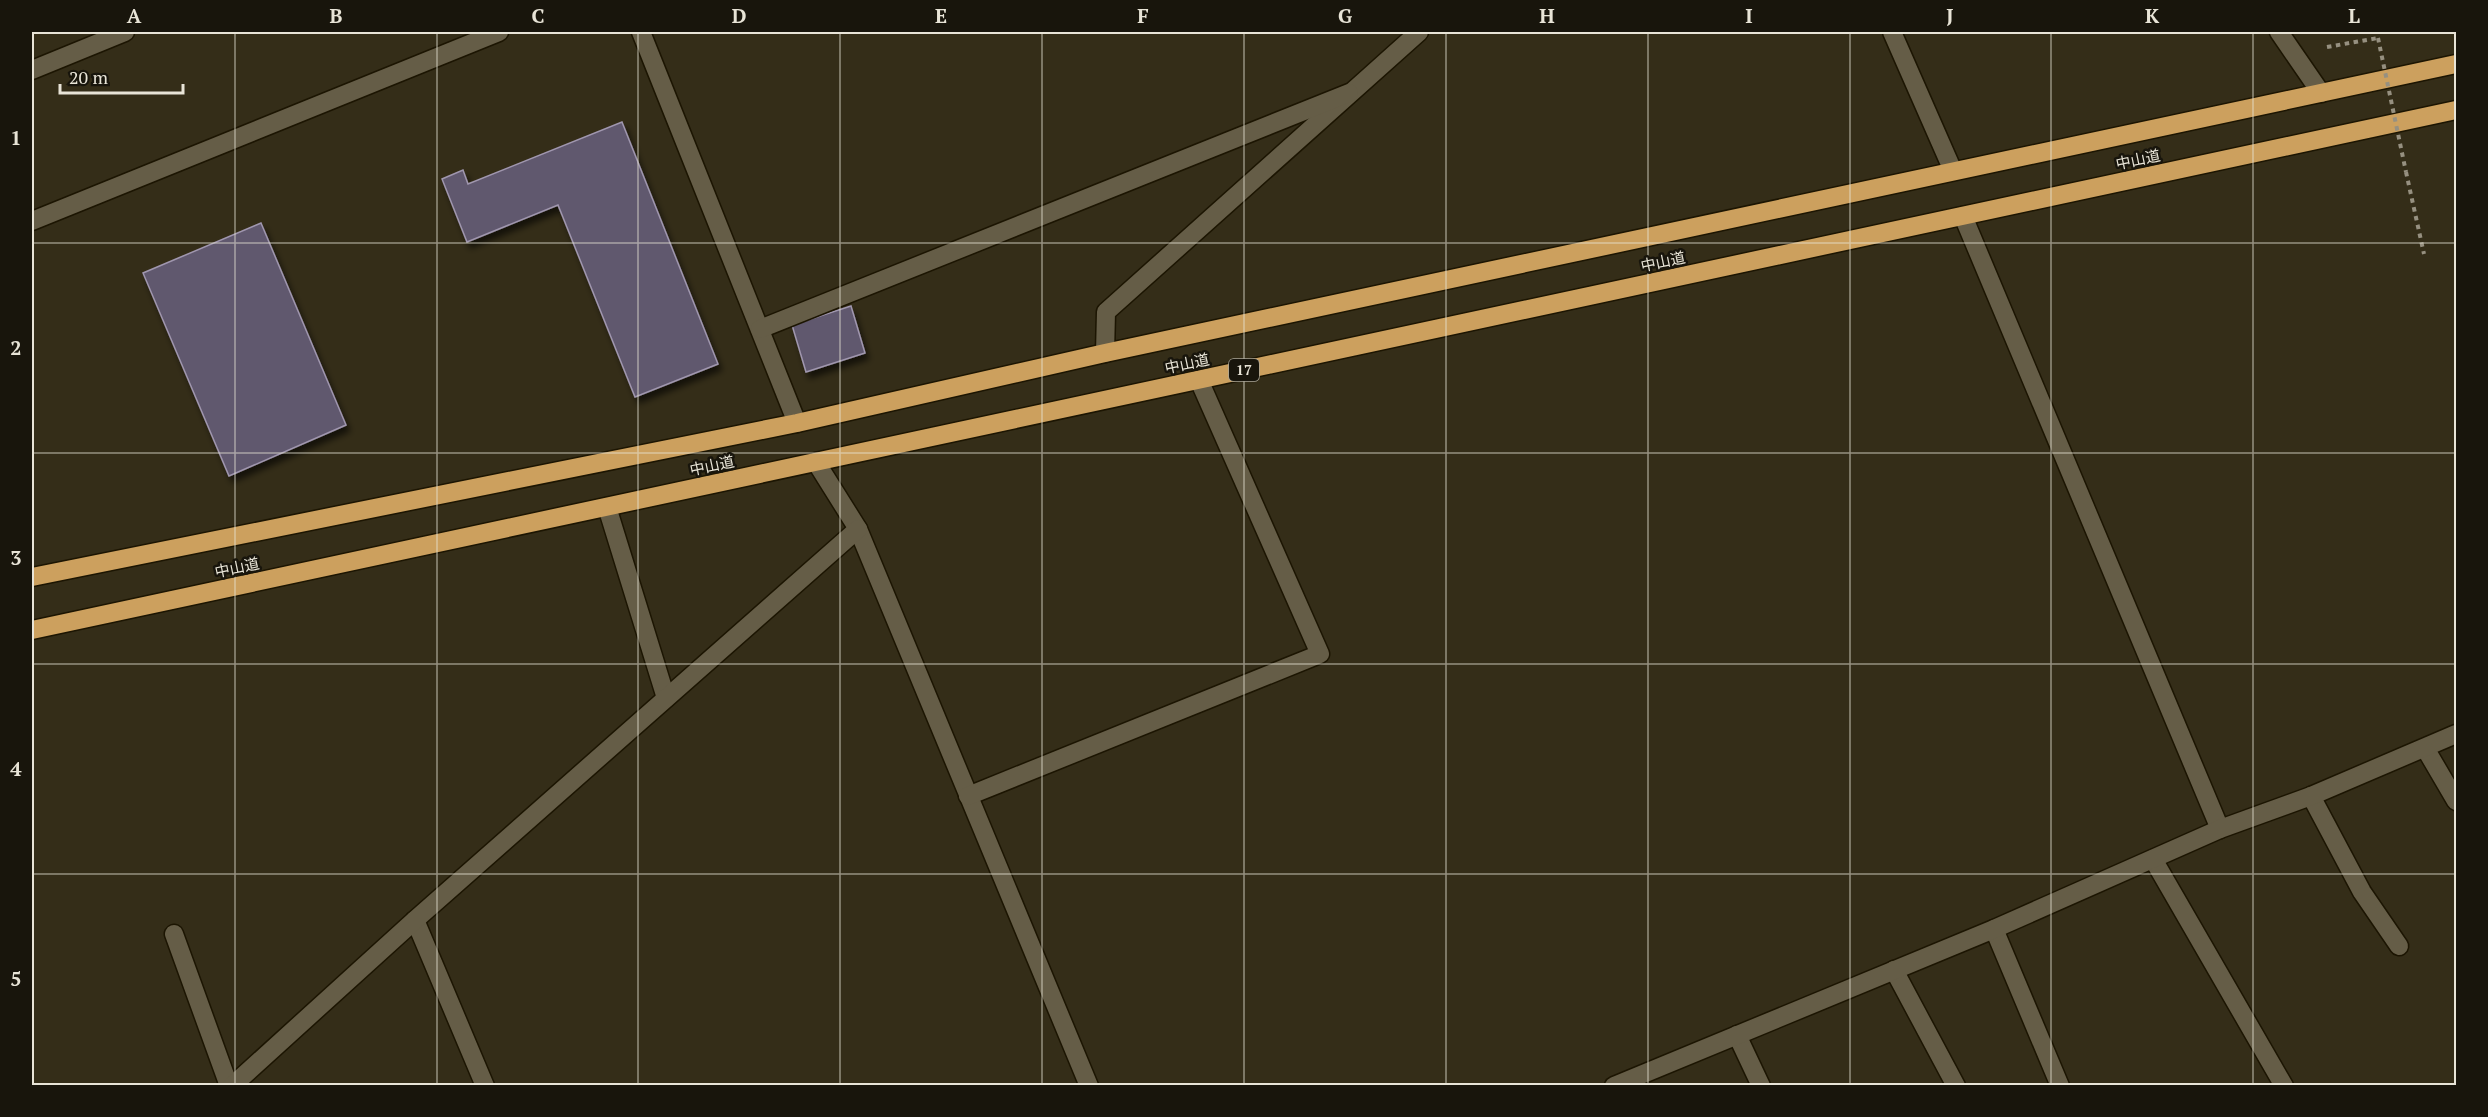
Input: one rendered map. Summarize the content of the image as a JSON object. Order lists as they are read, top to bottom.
{
  "streets": {
    "highway": ["中山道", "17"]
  },
  "scale_bar": "20 m",
  "grid": {
    "columns": [
      "A",
      "B",
      "C",
      "D",
      "E",
      "F",
      "G",
      "H",
      "I",
      "J",
      "K",
      "L"
    ],
    "rows": [
      "1",
      "2",
      "3",
      "4",
      "5"
    ]
  }
}
